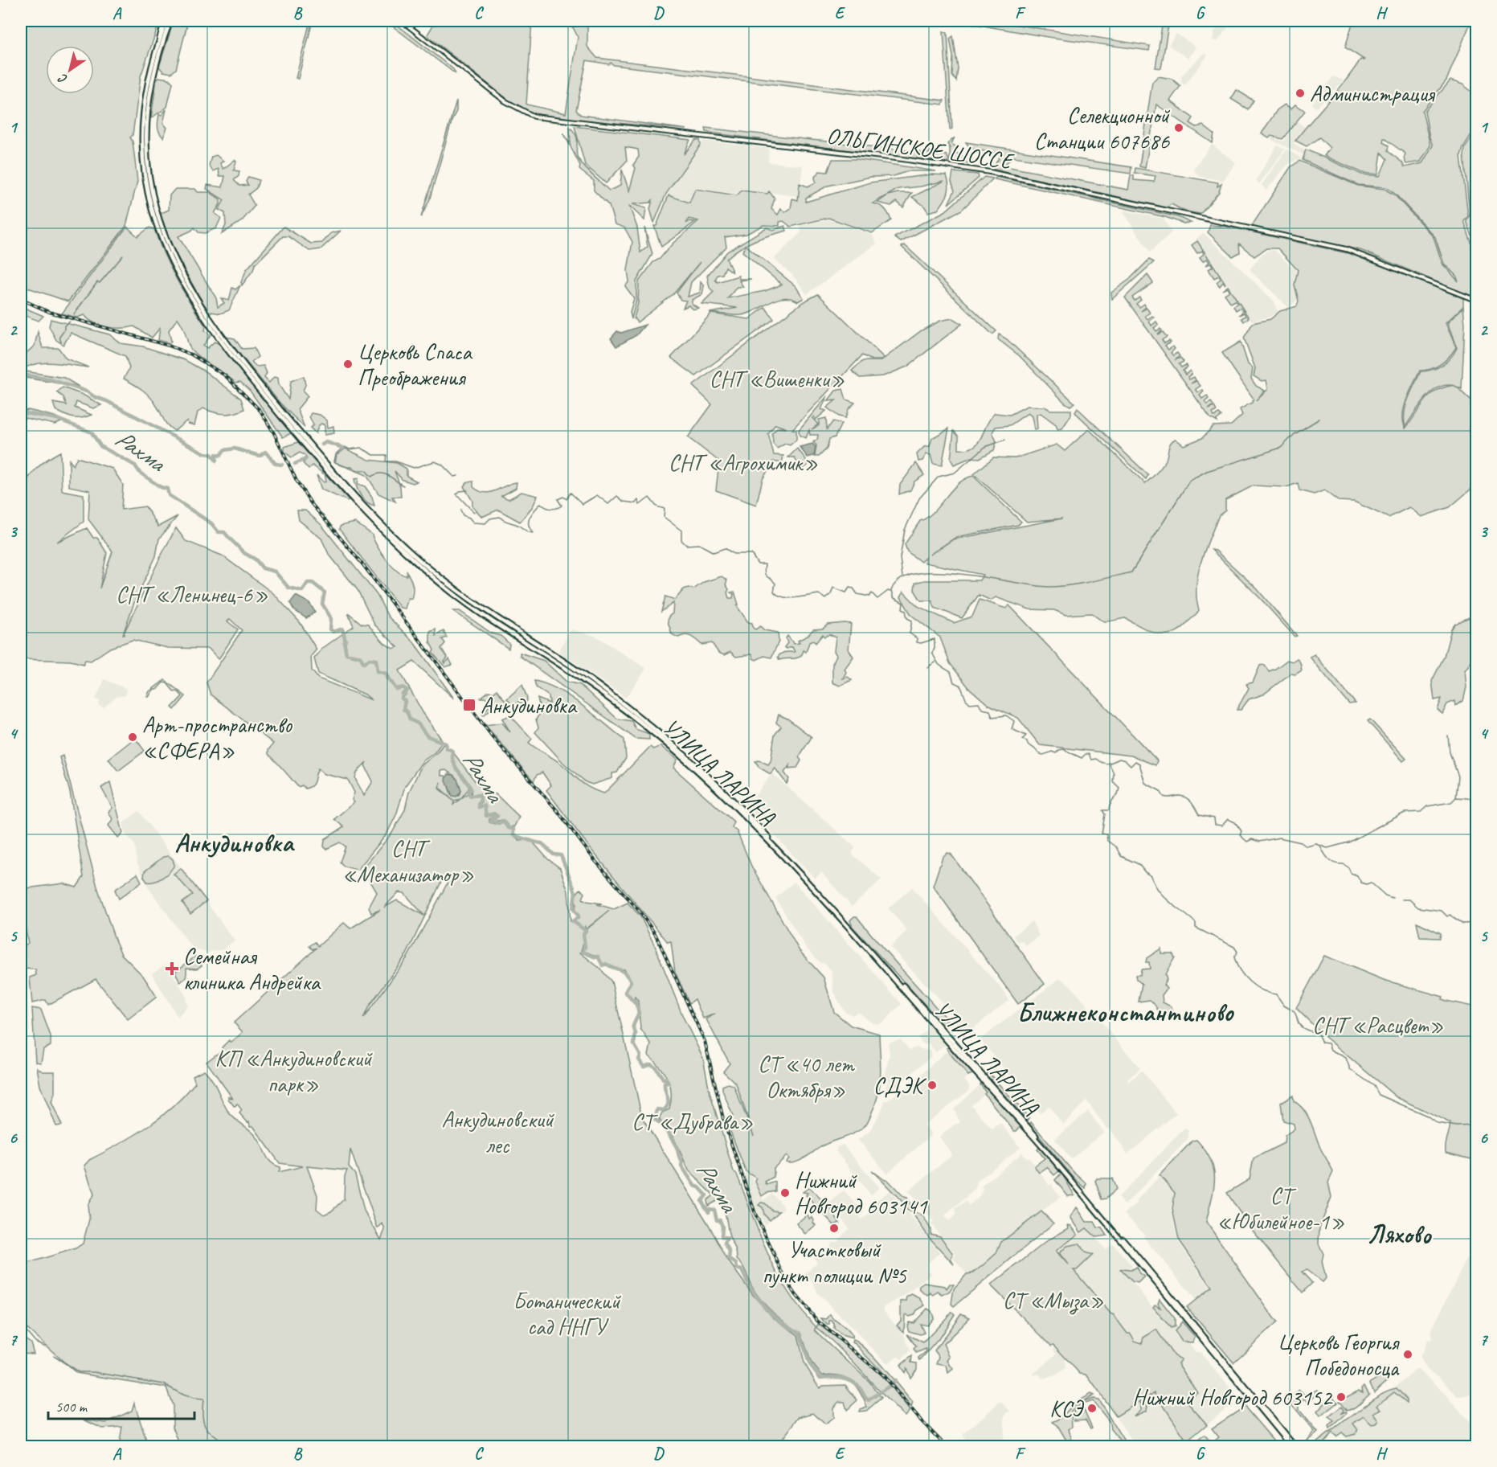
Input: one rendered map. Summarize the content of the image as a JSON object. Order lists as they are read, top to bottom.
{
  "streets": {
    "main road": ["ОЛЬГИНСКОЕ ШОССЕ", "УЛИЦА ЛАРИНА"]
  },
  "districts": ["Анкудиновка", "Ближнеконстантиново", "Ляхово"],
  "water": ["Рахма"],
  "parks": [
    "СНТ «Вишенки»",
    "СНТ «Агрохимик»",
    "СНТ «Ленинец-6»",
    "СНТ «Механизатор»",
    "СНТ «Расцвет»",
    "КП «Анкудиновский парк»",
    "СТ «40 лет Октября»",
    "Анкудиновский лес",
    "СТ «Дубрава»",
    "СТ «Юбилейное-1»",
    "СТ «Мыза»",
    "Ботанический сад ННГУ"
  ],
  "places": {
    "other": [
      "Администрация",
      "Селекционной Станции 607686",
      "Церковь Спаса Преображения",
      "Арт-пространство «СФЕРА»",
      "СДЭК",
      "Нижний Новгород 603141",
      "Участковый пункт полиции №5",
      "Церковь Георгия Победоносца",
      "Нижний Новгород 603152",
      "КСЭ"
    ],
    "transit": ["Анкудиновка"],
    "health": ["Семейная клиника Андрейка"]
  },
  "scale_bar": "500 m",
  "north": "bottom left",
  "grid": {
    "columns": [
      "A",
      "B",
      "C",
      "D",
      "E",
      "F",
      "G",
      "H"
    ],
    "rows": [
      "1",
      "2",
      "3",
      "4",
      "5",
      "6",
      "7"
    ]
  }
}
